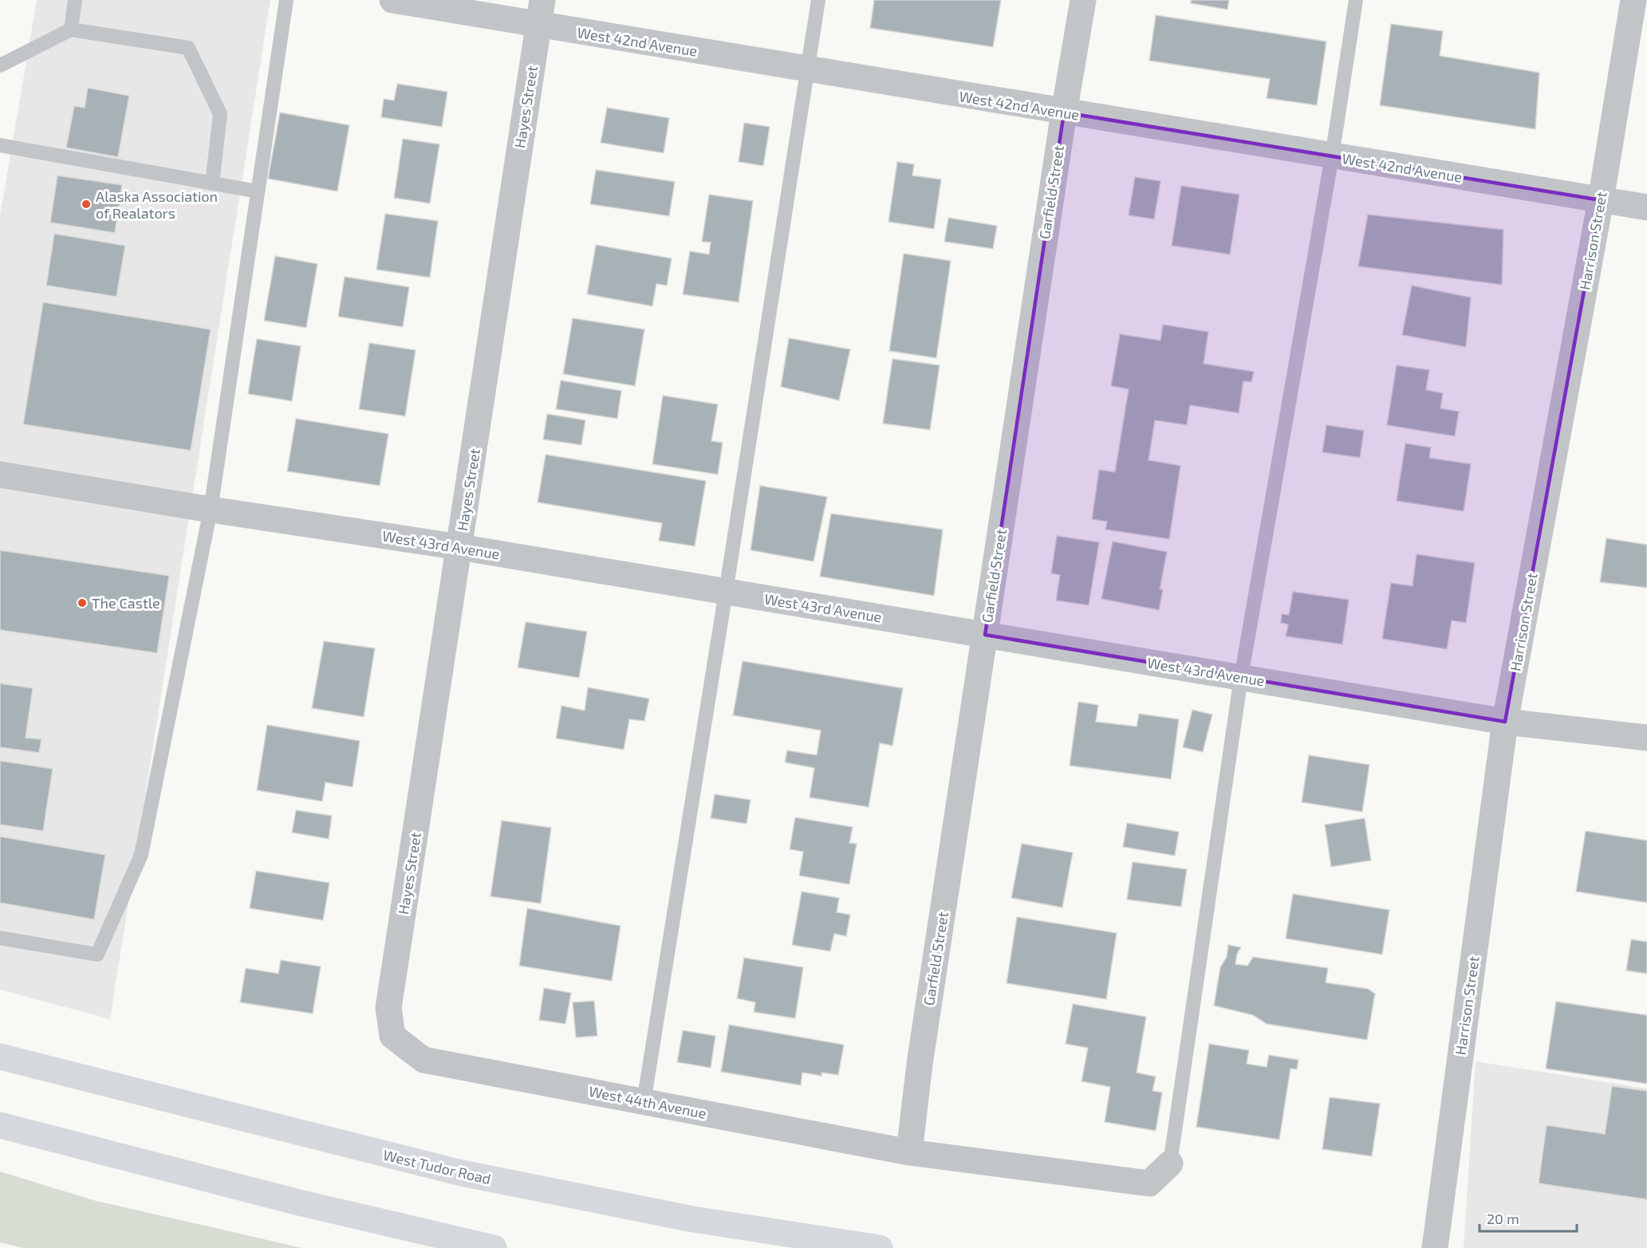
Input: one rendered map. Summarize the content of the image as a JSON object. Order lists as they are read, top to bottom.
{
  "streets": {
    "main road": ["West Tudor Road"],
    "street": [
      "West 42nd Avenue",
      "Hayes Street",
      "Garfield Street",
      "Harrison Street",
      "West 43rd Avenue",
      "West 44th Avenue"
    ]
  },
  "crossings": [
    ["West 42nd Avenue", "Hayes Street"],
    ["West 42nd Avenue", "Garfield Street"],
    ["West 42nd Avenue", "Harrison Street"],
    ["Hayes Street", "West 43rd Avenue"],
    ["Hayes Street", "West 44th Avenue"],
    ["Garfield Street", "West 43rd Avenue"],
    ["Garfield Street", "West 44th Avenue"],
    ["Harrison Street", "West 43rd Avenue"]
  ],
  "places": ["Alaska Association of Realators", "The Castle"],
  "scale_bar": "20 m"
}
